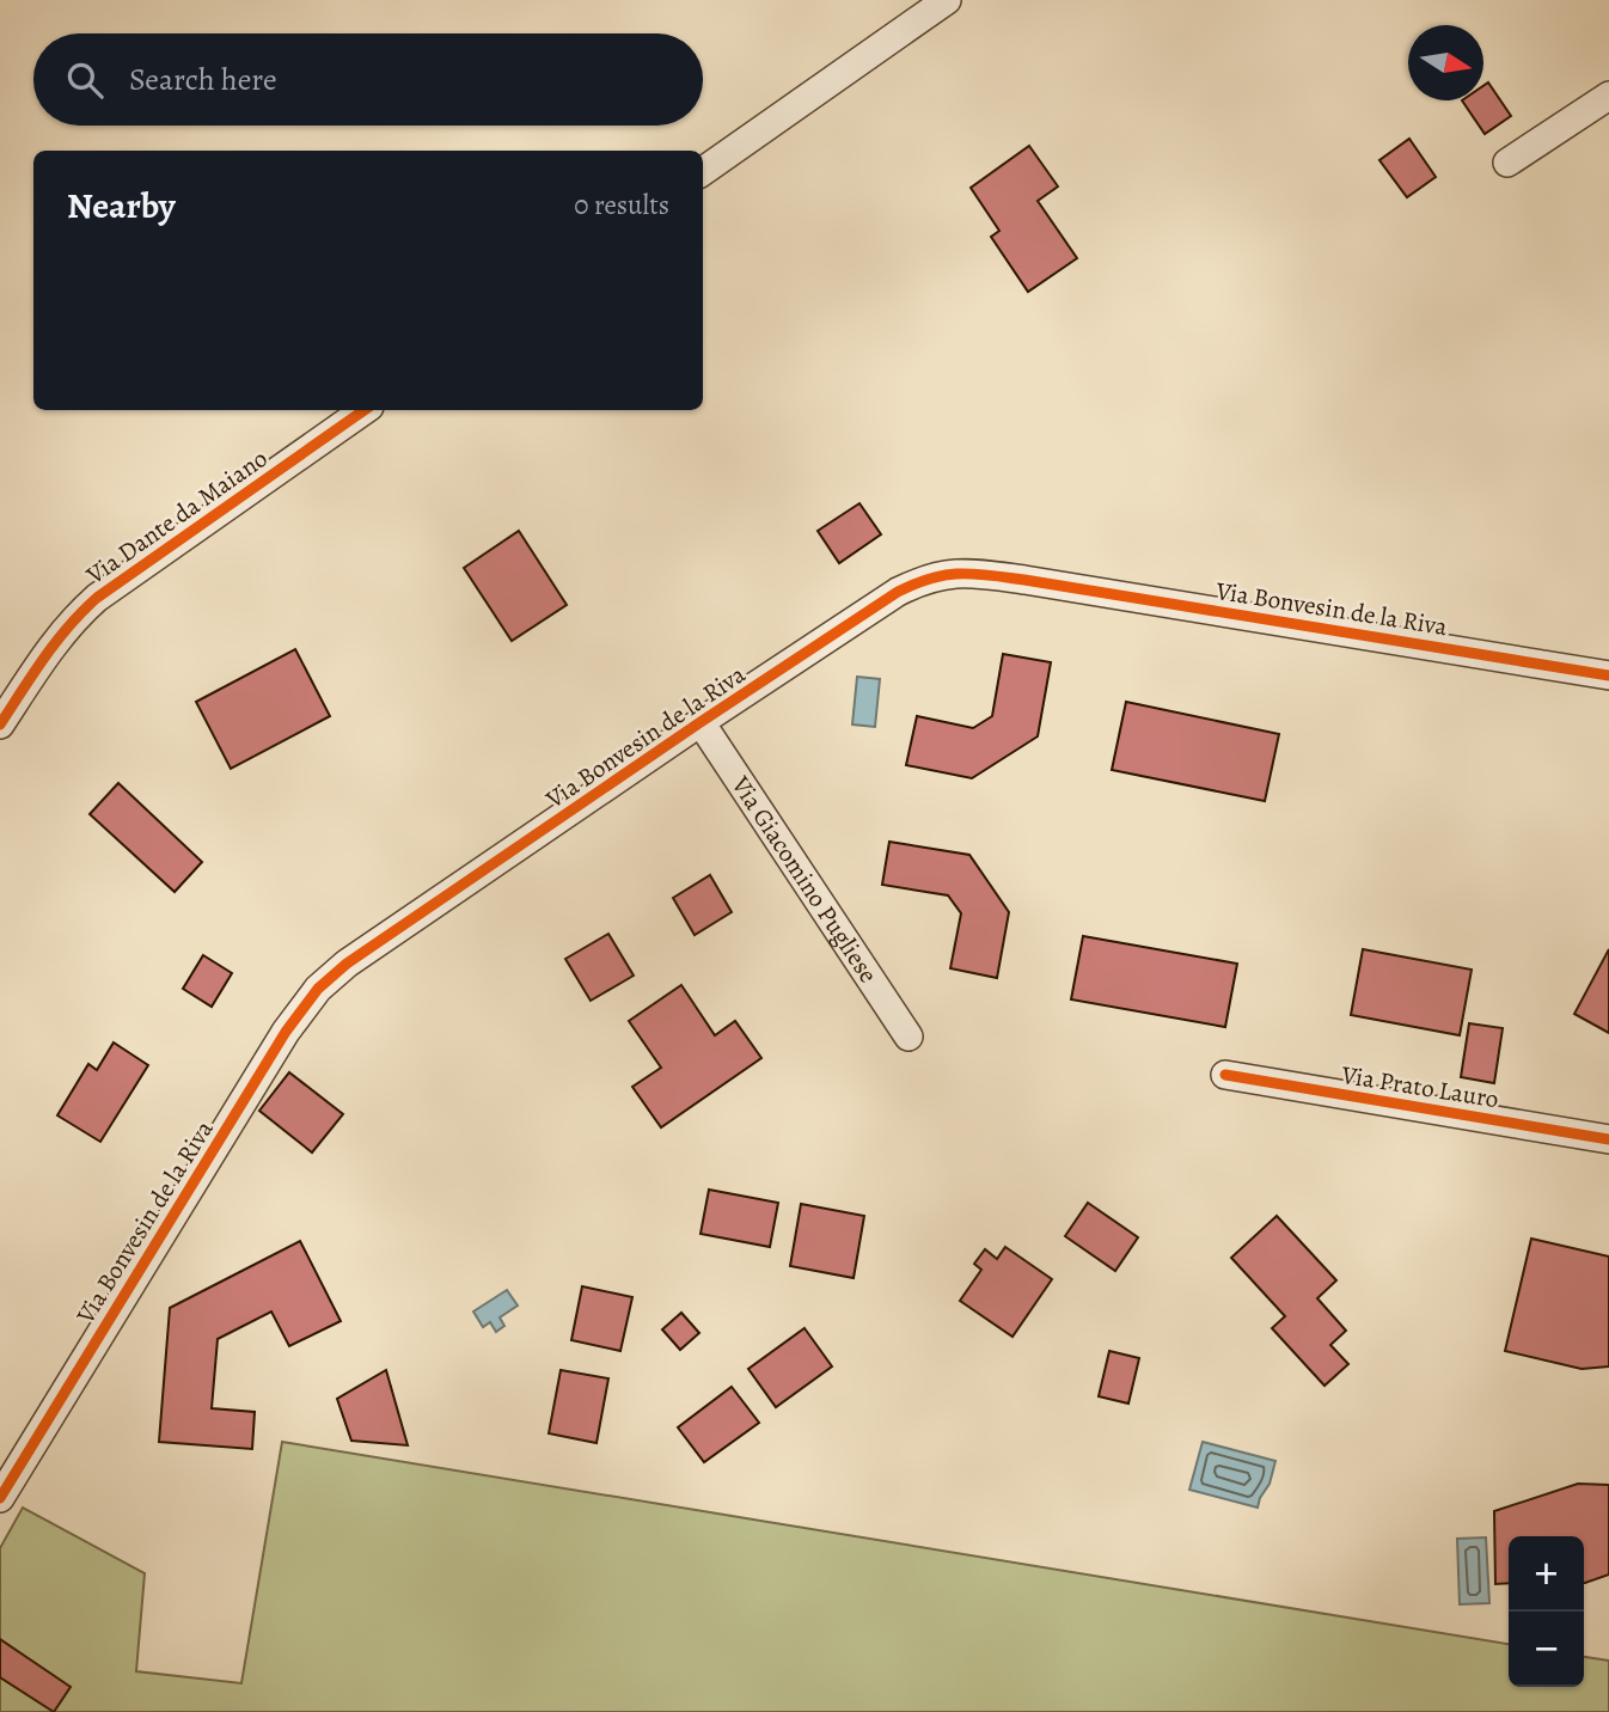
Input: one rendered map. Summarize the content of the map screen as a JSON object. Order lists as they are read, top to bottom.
{
  "streets": {
    "street": [
      "Via Dante da Maiano",
      "Via Bonvesin de la Riva",
      "Via Giacomino Pugliese",
      "Via Prato Lauro"
    ]
  },
  "crossings": [
    ["Via Bonvesin de la Riva", "Via Giacomino Pugliese"]
  ],
  "north": "right",
  "page": {
    "search": "Search here",
    "heading": ["Nearby", "0 results"],
    "map_buttons": ["+", "−"]
  }
}
